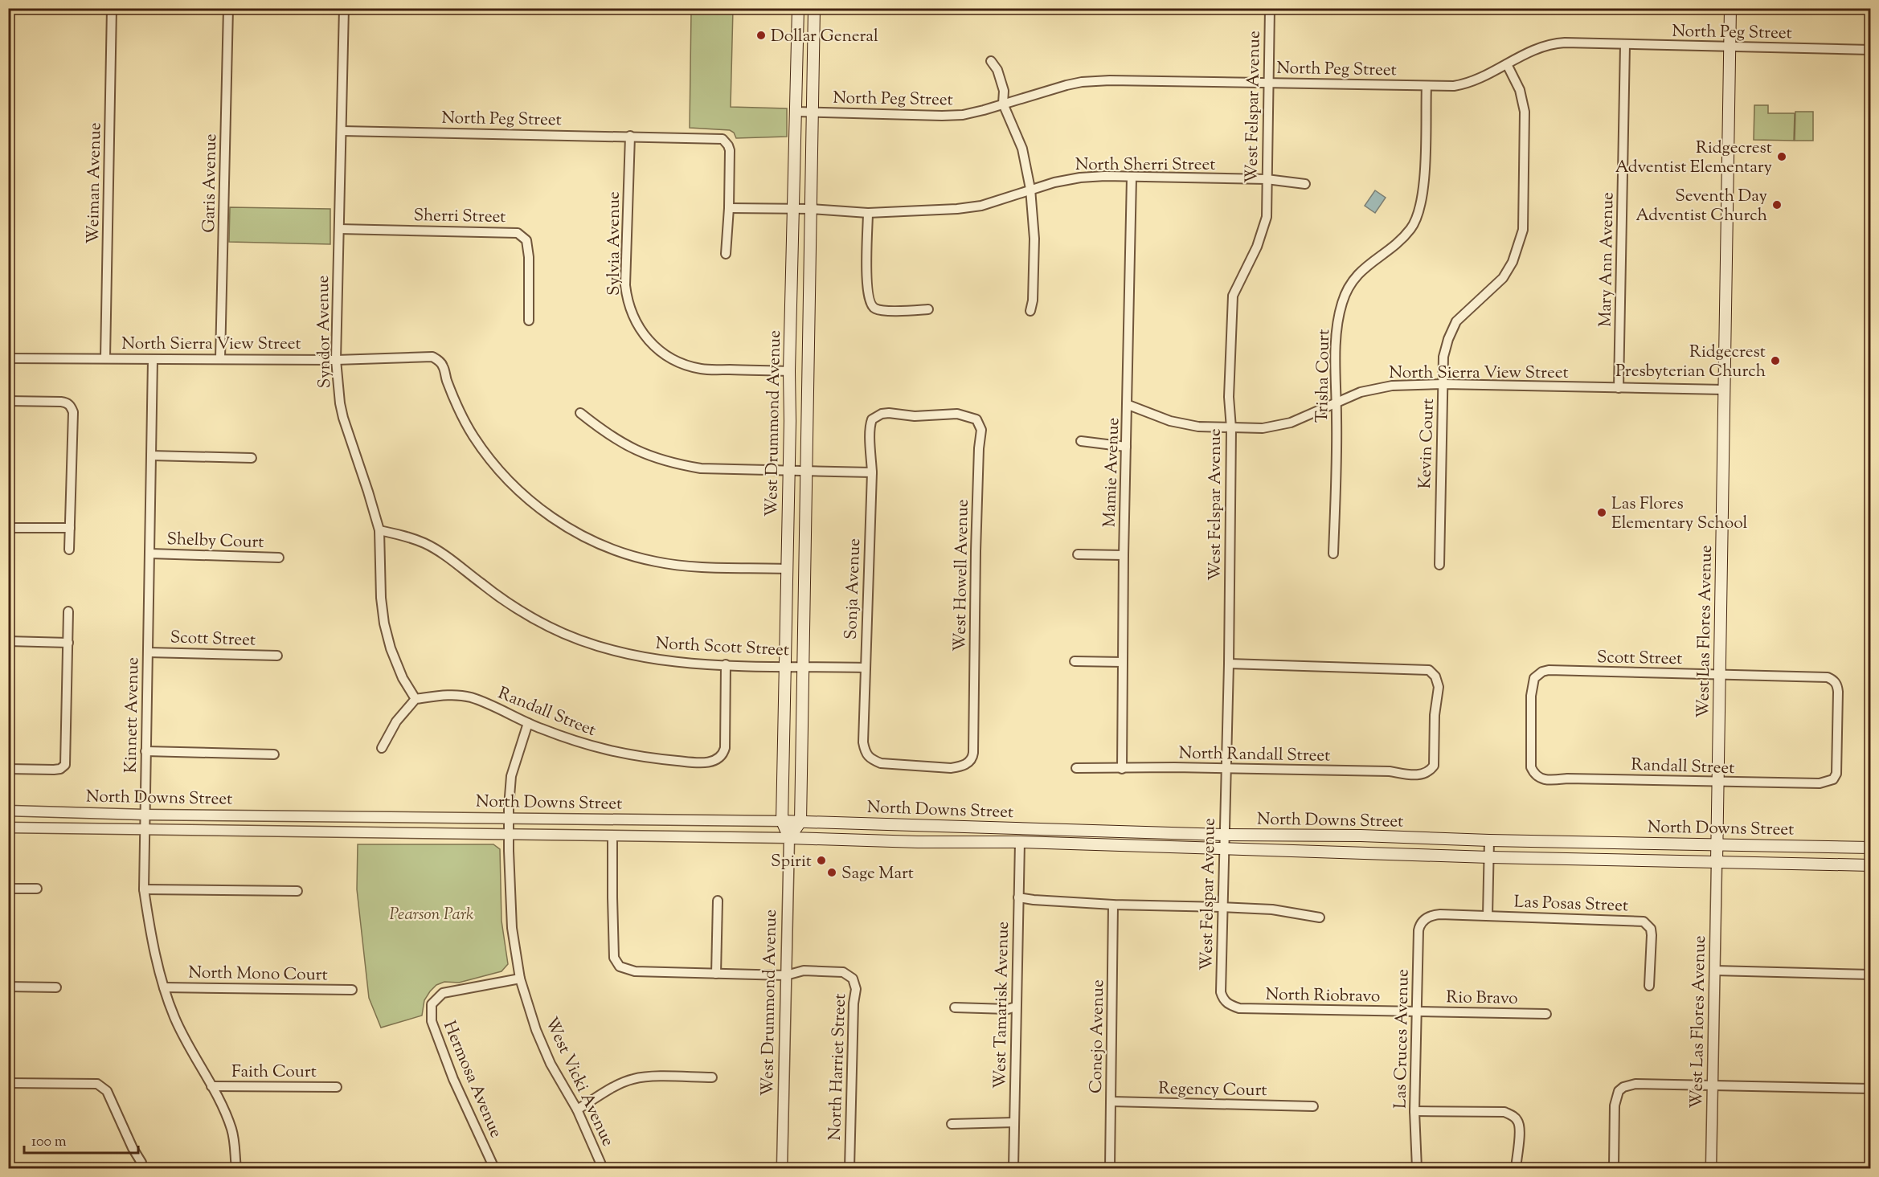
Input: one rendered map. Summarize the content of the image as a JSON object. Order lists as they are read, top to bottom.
{
  "streets": {
    "main road": ["West Drummond Avenue", "West Las Flores Avenue", "North Downs Street"],
    "street": [
      "North Peg Street",
      "West Felspar Avenue",
      "North Sherri Street",
      "Weiman Avenue",
      "Garis Avenue",
      "Sherri Street",
      "Sylvia Avenue",
      "Mary Ann Avenue",
      "Syndor Avenue",
      "North Sierra View Street",
      "Trisha Court",
      "Kevin Court",
      "Mamie Avenue",
      "Shelby Court",
      "West Howell Avenue",
      "Sonja Avenue",
      "Scott Street",
      "North Scott Street",
      "Randall Street",
      "Kinnett Avenue",
      "North Randall Street",
      "Las Posas Street",
      "North Mono Court",
      "North Riobravo",
      "Rio Bravo",
      "West Tamarisk Avenue",
      "Conejo Avenue",
      "Las Cruces Avenue",
      "North Harriet Street",
      "Faith Court",
      "Hermosa Avenue",
      "West Vicki Avenue",
      "Regency Court"
    ]
  },
  "crossings": [
    ["North Peg Street", "West Felspar Avenue"],
    ["North Peg Street", "North Sherri Street"],
    ["North Peg Street", "Sylvia Avenue"],
    ["North Peg Street", "Mary Ann Avenue"],
    ["North Peg Street", "Syndor Avenue"],
    ["North Peg Street", "Trisha Court"],
    ["North Peg Street", "West Drummond Avenue"],
    ["North Peg Street", "Kevin Court"],
    ["North Peg Street", "West Las Flores Avenue"],
    ["West Felspar Avenue", "North Sherri Street"],
    ["West Felspar Avenue", "North Sierra View Street"],
    ["West Felspar Avenue", "North Randall Street"],
    ["West Felspar Avenue", "North Downs Street"],
    ["West Felspar Avenue", "North Riobravo"],
    ["North Sherri Street", "West Drummond Avenue"],
    ["North Sherri Street", "Mamie Avenue"],
    ["Weiman Avenue", "North Sierra View Street"],
    ["Garis Avenue", "North Sierra View Street"],
    ["Sherri Street", "Syndor Avenue"],
    ["Sylvia Avenue", "West Drummond Avenue"],
    ["Mary Ann Avenue", "North Sierra View Street"],
    ["Syndor Avenue", "North Sierra View Street"],
    ["Syndor Avenue", "North Scott Street"],
    ["Syndor Avenue", "Randall Street"],
    ["North Sierra View Street", "Trisha Court"],
    ["North Sierra View Street", "West Drummond Avenue"],
    ["North Sierra View Street", "Kevin Court"],
    ["North Sierra View Street", "Mamie Avenue"],
    ["North Sierra View Street", "West Las Flores Avenue"],
    ["North Sierra View Street", "Kinnett Avenue"],
    ["West Drummond Avenue", "North Scott Street"],
    ["West Drummond Avenue", "North Downs Street"],
    ["West Drummond Avenue", "North Harriet Street"],
    ["Mamie Avenue", "North Randall Street"],
    ["Shelby Court", "Kinnett Avenue"],
    ["West Howell Avenue", "Sonja Avenue"],
    ["Sonja Avenue", "North Scott Street"],
    ["West Las Flores Avenue", "Scott Street"],
    ["West Las Flores Avenue", "Randall Street"],
    ["West Las Flores Avenue", "North Downs Street"],
    ["Scott Street", "Randall Street"],
    ["Scott Street", "Kinnett Avenue"],
    ["North Scott Street", "Randall Street"],
    ["Randall Street", "West Vicki Avenue"],
    ["Kinnett Avenue", "North Downs Street"],
    ["Kinnett Avenue", "North Mono Court"],
    ["Kinnett Avenue", "Faith Court"],
    ["North Downs Street", "West Tamarisk Avenue"],
    ["North Downs Street", "West Vicki Avenue"],
    ["Las Posas Street", "Las Cruces Avenue"],
    ["North Riobravo", "Rio Bravo"],
    ["North Riobravo", "Las Cruces Avenue"],
    ["Rio Bravo", "Las Cruces Avenue"],
    ["Conejo Avenue", "Regency Court"],
    ["Hermosa Avenue", "West Vicki Avenue"]
  ],
  "parks": ["Pearson Park"],
  "places": [
    "Dollar General",
    "Ridgecrest Adventist Elementary",
    "Seventh Day Adventist Church",
    "Ridgecrest Presbyterian Church",
    "Las Flores Elementary School",
    "Spirit",
    "Sage Mart"
  ],
  "scale_bar": "100 m"
}
